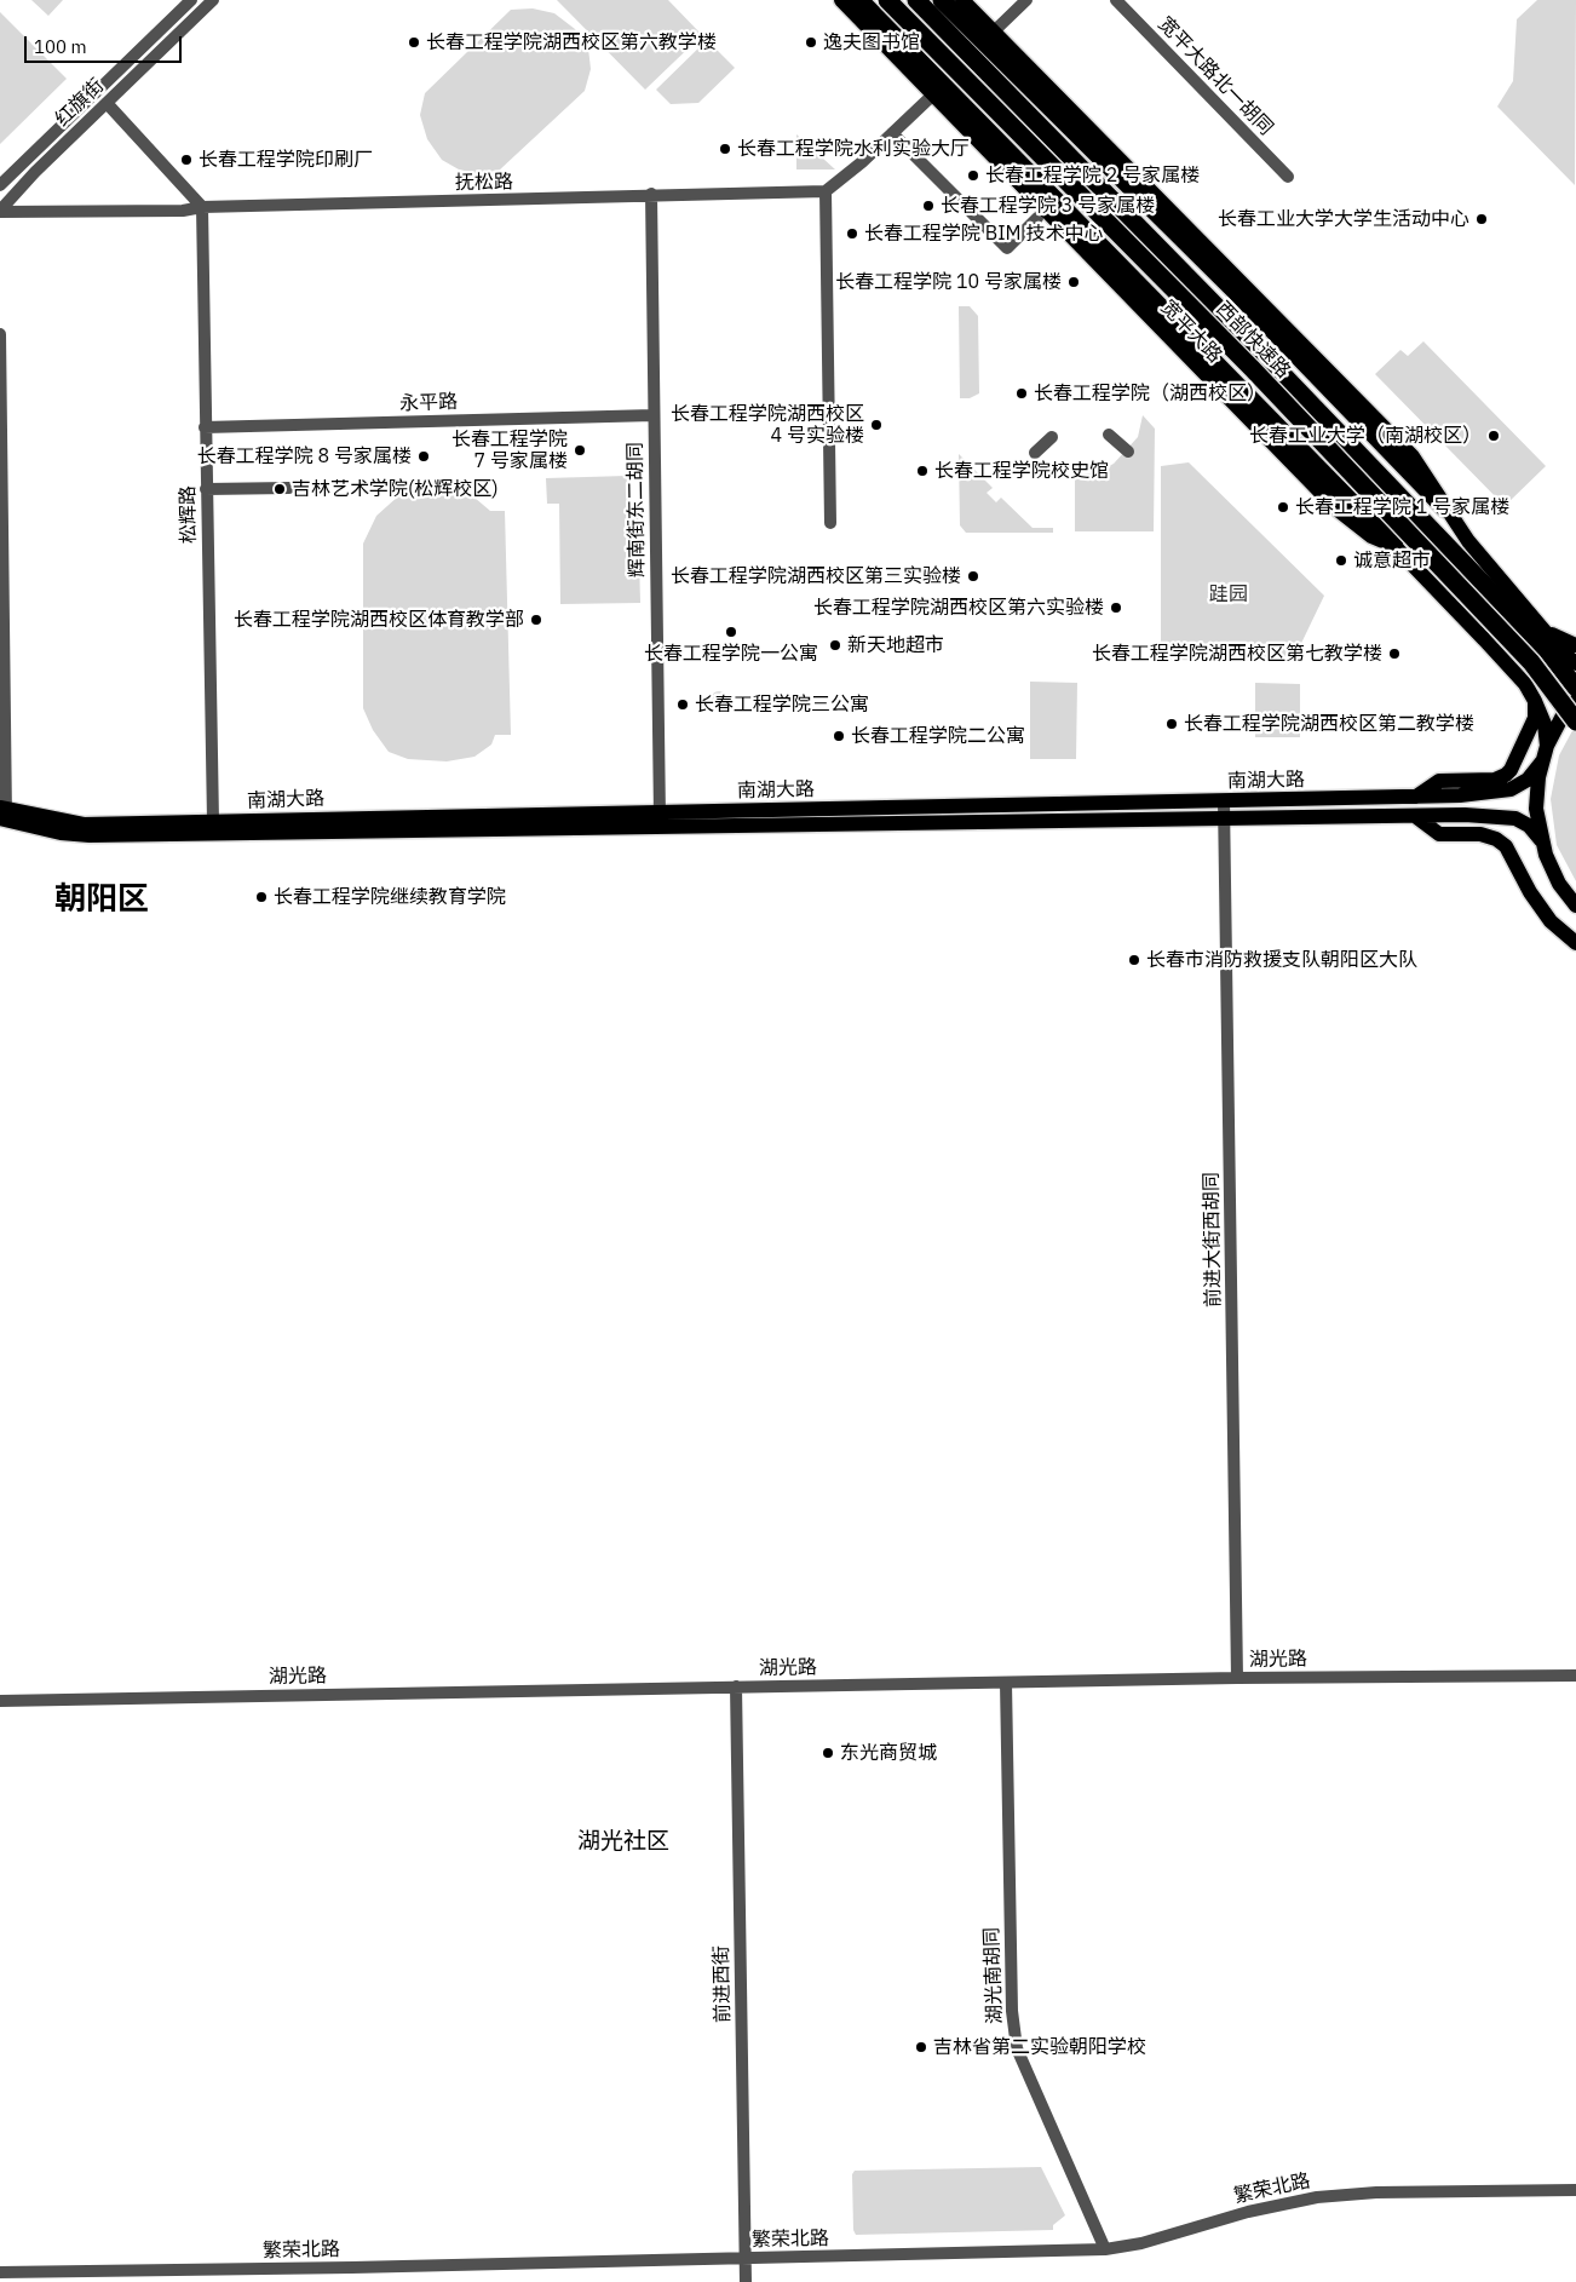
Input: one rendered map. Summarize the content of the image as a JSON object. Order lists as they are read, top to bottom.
{
  "streets": {
    "highway": ["西部快速路"],
    "main road": ["宽平大路", "南湖大路"],
    "street": [
      "宽平大路北一胡同",
      "红旗街",
      "抚松路",
      "永平路",
      "辉南街东二胡同",
      "松辉路",
      "前进大街西胡同",
      "湖光路",
      "湖光南胡同",
      "前进西街",
      "繁荣北路"
    ]
  },
  "crossings": [
    ["红旗街", "抚松路"],
    ["抚松路", "辉南街东二胡同"],
    ["抚松路", "松辉路"],
    ["宽平大路", "南湖大路"],
    ["永平路", "辉南街东二胡同"],
    ["永平路", "松辉路"],
    ["辉南街东二胡同", "南湖大路"],
    ["松辉路", "南湖大路"],
    ["南湖大路", "前进大街西胡同"],
    ["前进大街西胡同", "湖光路"],
    ["湖光路", "湖光南胡同"],
    ["湖光路", "前进西街"],
    ["湖光南胡同", "繁荣北路"],
    ["前进西街", "繁荣北路"]
  ],
  "districts": ["朝阳区", "湖光社区"],
  "parks": ["跬园"],
  "places": [
    "长春工程学院湖西校区第六教学楼",
    "逸夫图书馆",
    "长春工程学院水利实验大厅",
    "长春工程学院印刷厂",
    "长春工程学院 2 号家属楼",
    "长春工程学院 3 号家属楼",
    "长春工业大学大学生活动中心",
    "长春工程学院 BIM 技术中心",
    "长春工程学院 10 号家属楼",
    "长春工程学院（湖西校区）",
    "长春工程学院湖西校区 4 号实验楼",
    "长春工业大学（南湖校区）",
    "长春工程学院 7 号家属楼",
    "长春工程学院 8 号家属楼",
    "长春工程学院校史馆",
    "吉林艺术学院(松辉校区)",
    "长春工程学院 1 号家属楼",
    "诚意超市",
    "长春工程学院湖西校区第三实验楼",
    "长春工程学院湖西校区第六实验楼",
    "长春工程学院湖西校区体育教学部",
    "长春工程学院一公寓",
    "新天地超市",
    "长春工程学院湖西校区第七教学楼",
    "长春工程学院三公寓",
    "长春工程学院湖西校区第二教学楼",
    "长春工程学院二公寓",
    "长春工程学院继续教育学院",
    "长春市消防救援支队朝阳区大队",
    "东光商贸城",
    "吉林省第二实验朝阳学校"
  ],
  "scale_bar": "100 m"
}
